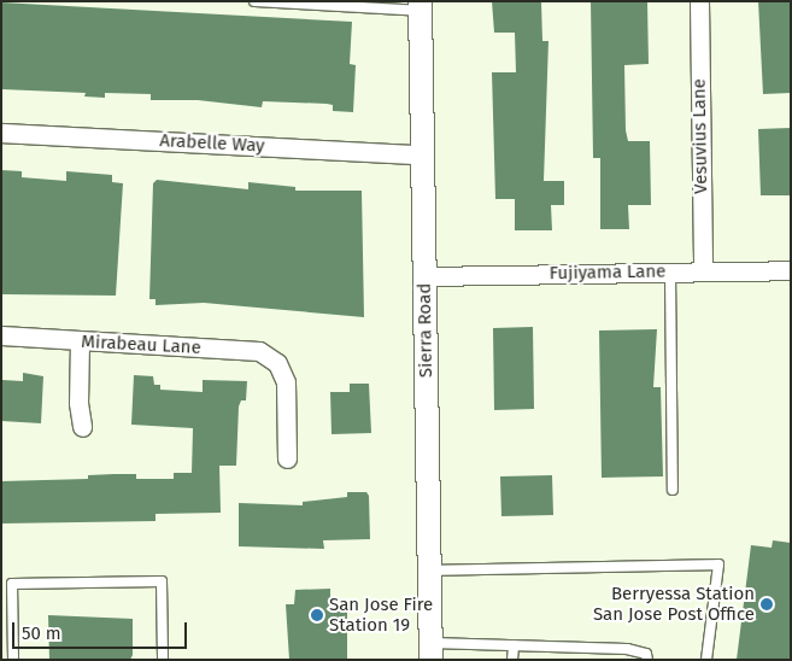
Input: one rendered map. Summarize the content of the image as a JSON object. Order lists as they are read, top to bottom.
{
  "streets": {
    "street": [
      "Vesuvius Lane",
      "Arabelle Way",
      "Fujiyama Lane",
      "Sierra Road",
      "Mirabeau Lane"
    ]
  },
  "crossings": [
    ["Vesuvius Lane", "Fujiyama Lane"],
    ["Arabelle Way", "Sierra Road"],
    ["Fujiyama Lane", "Sierra Road"]
  ],
  "places": ["Berryessa Station San Jose Post Office", "San Jose Fire Station 19"],
  "scale_bar": "50 m"
}
